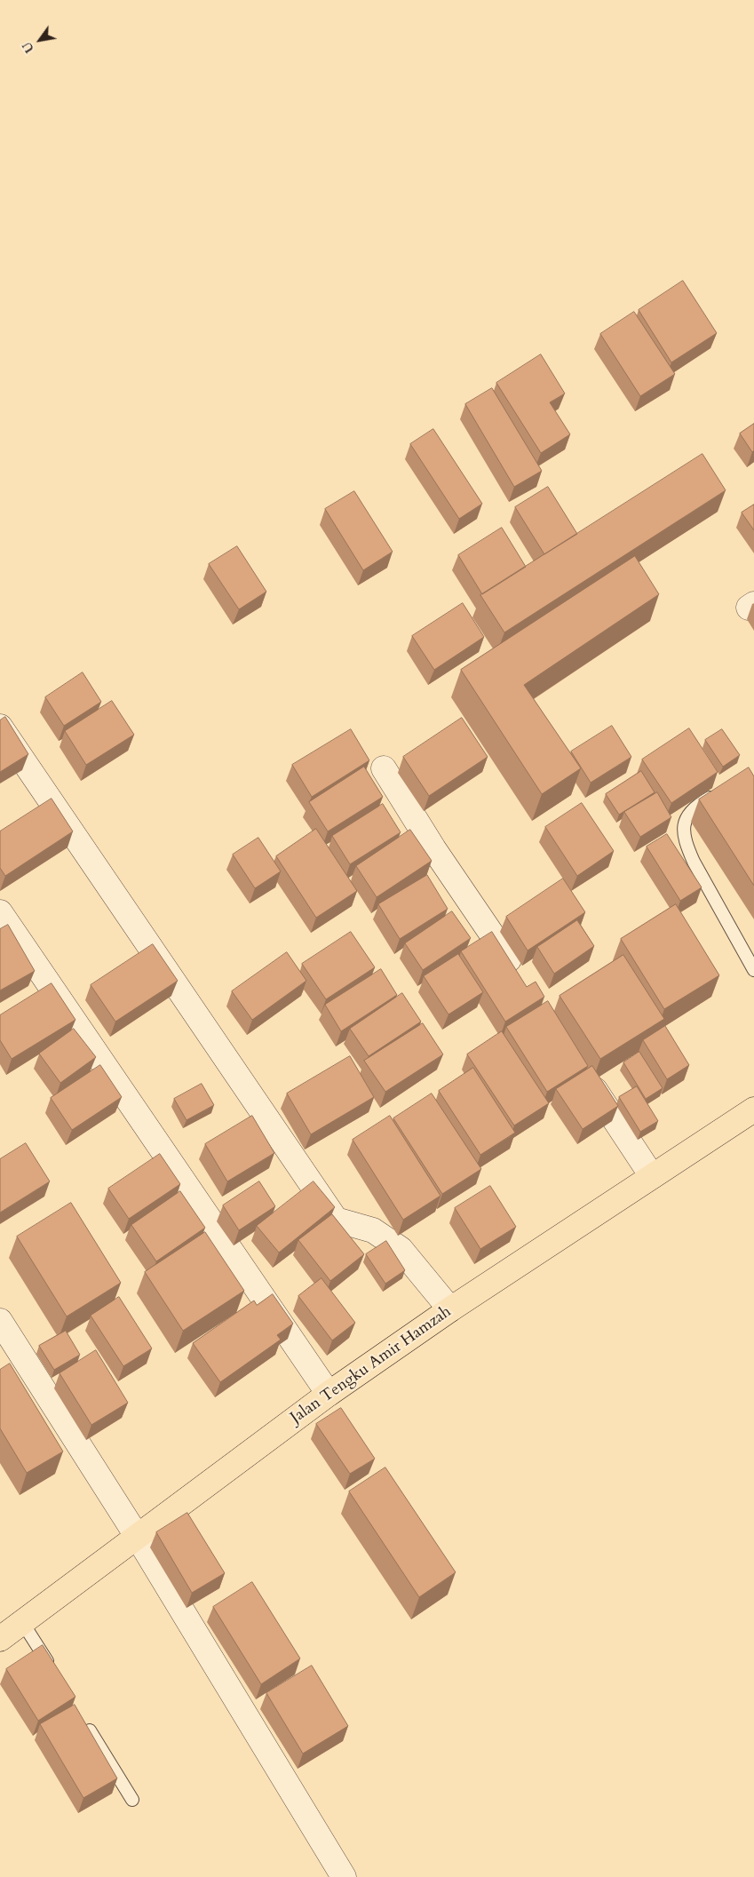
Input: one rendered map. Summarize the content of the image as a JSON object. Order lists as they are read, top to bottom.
{
  "streets": {
    "highway": ["Jalan Tengku Amir Hamzah"]
  },
  "north": "bottom left"
}
